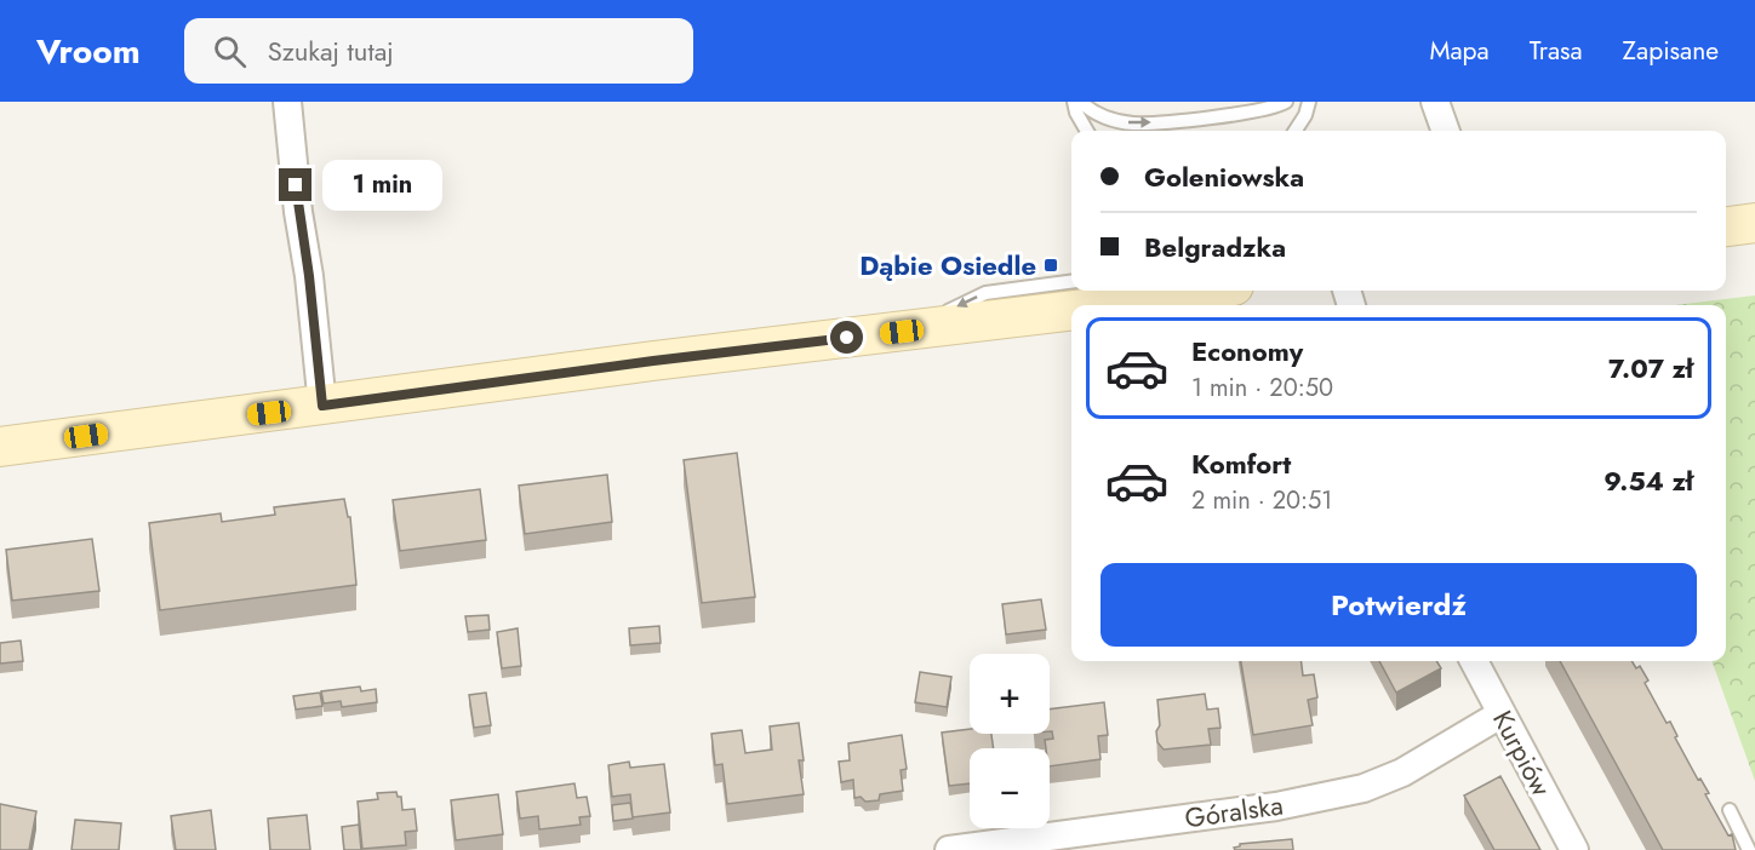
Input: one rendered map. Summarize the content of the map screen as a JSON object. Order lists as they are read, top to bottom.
{
  "streets": {
    "street": ["Kurpiów", "Góralska"]
  },
  "crossings": [
    ["Kurpiów", "Góralska"]
  ],
  "places": {
    "transit": ["Dąbie Osiedle"]
  },
  "page": {
    "header": "Vroom",
    "search": "Szukaj tutaj",
    "nav": ["Mapa", "Trasa", "Zapisane"],
    "banner": ["Goleniowska", "Belgradzka"],
    "bubble": "1 min",
    "list": [
      {
        "name": "Economy",
        "note": "1 min · 20:50",
        "value": "7.07 zł"
      },
      {
        "name": "Komfort",
        "note": "2 min · 20:51",
        "value": "9.54 zł"
      }
    ],
    "buttons": "Potwierdź",
    "map_buttons": ["+", "−"]
  }
}
